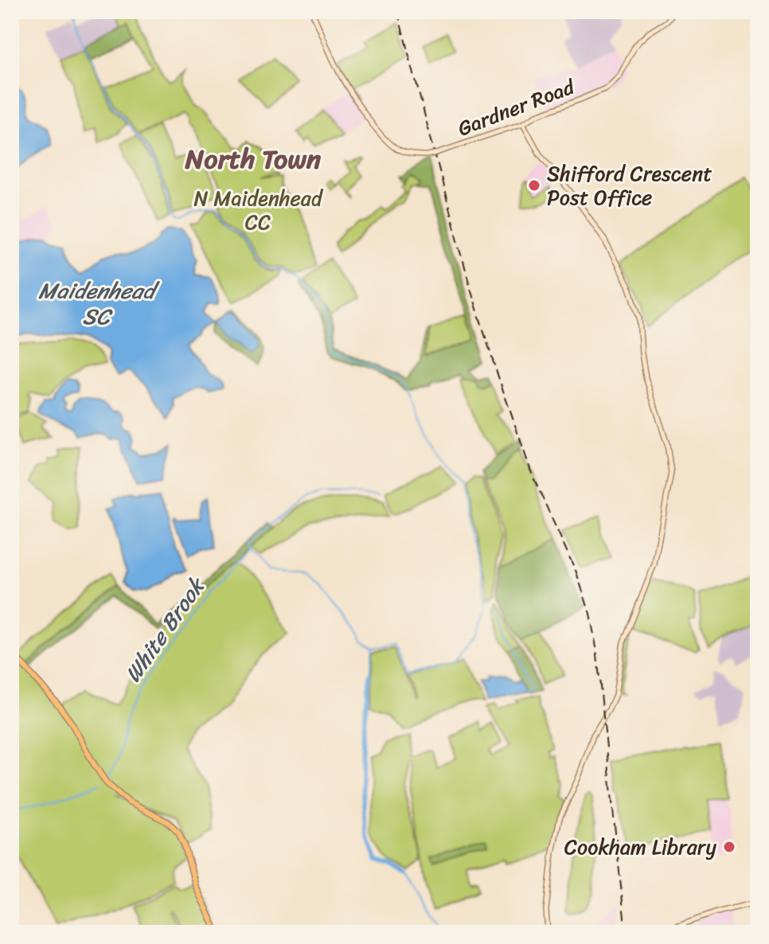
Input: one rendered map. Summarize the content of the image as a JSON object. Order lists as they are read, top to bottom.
{
  "streets": {
    "main road": ["Gardner Road"]
  },
  "districts": ["North Town"],
  "water": ["Maidenhead SC", "White Brook"],
  "parks": ["N Maidenhead CC"],
  "places": ["Shifford Crescent Post Office", "Cookham Library"]
}
